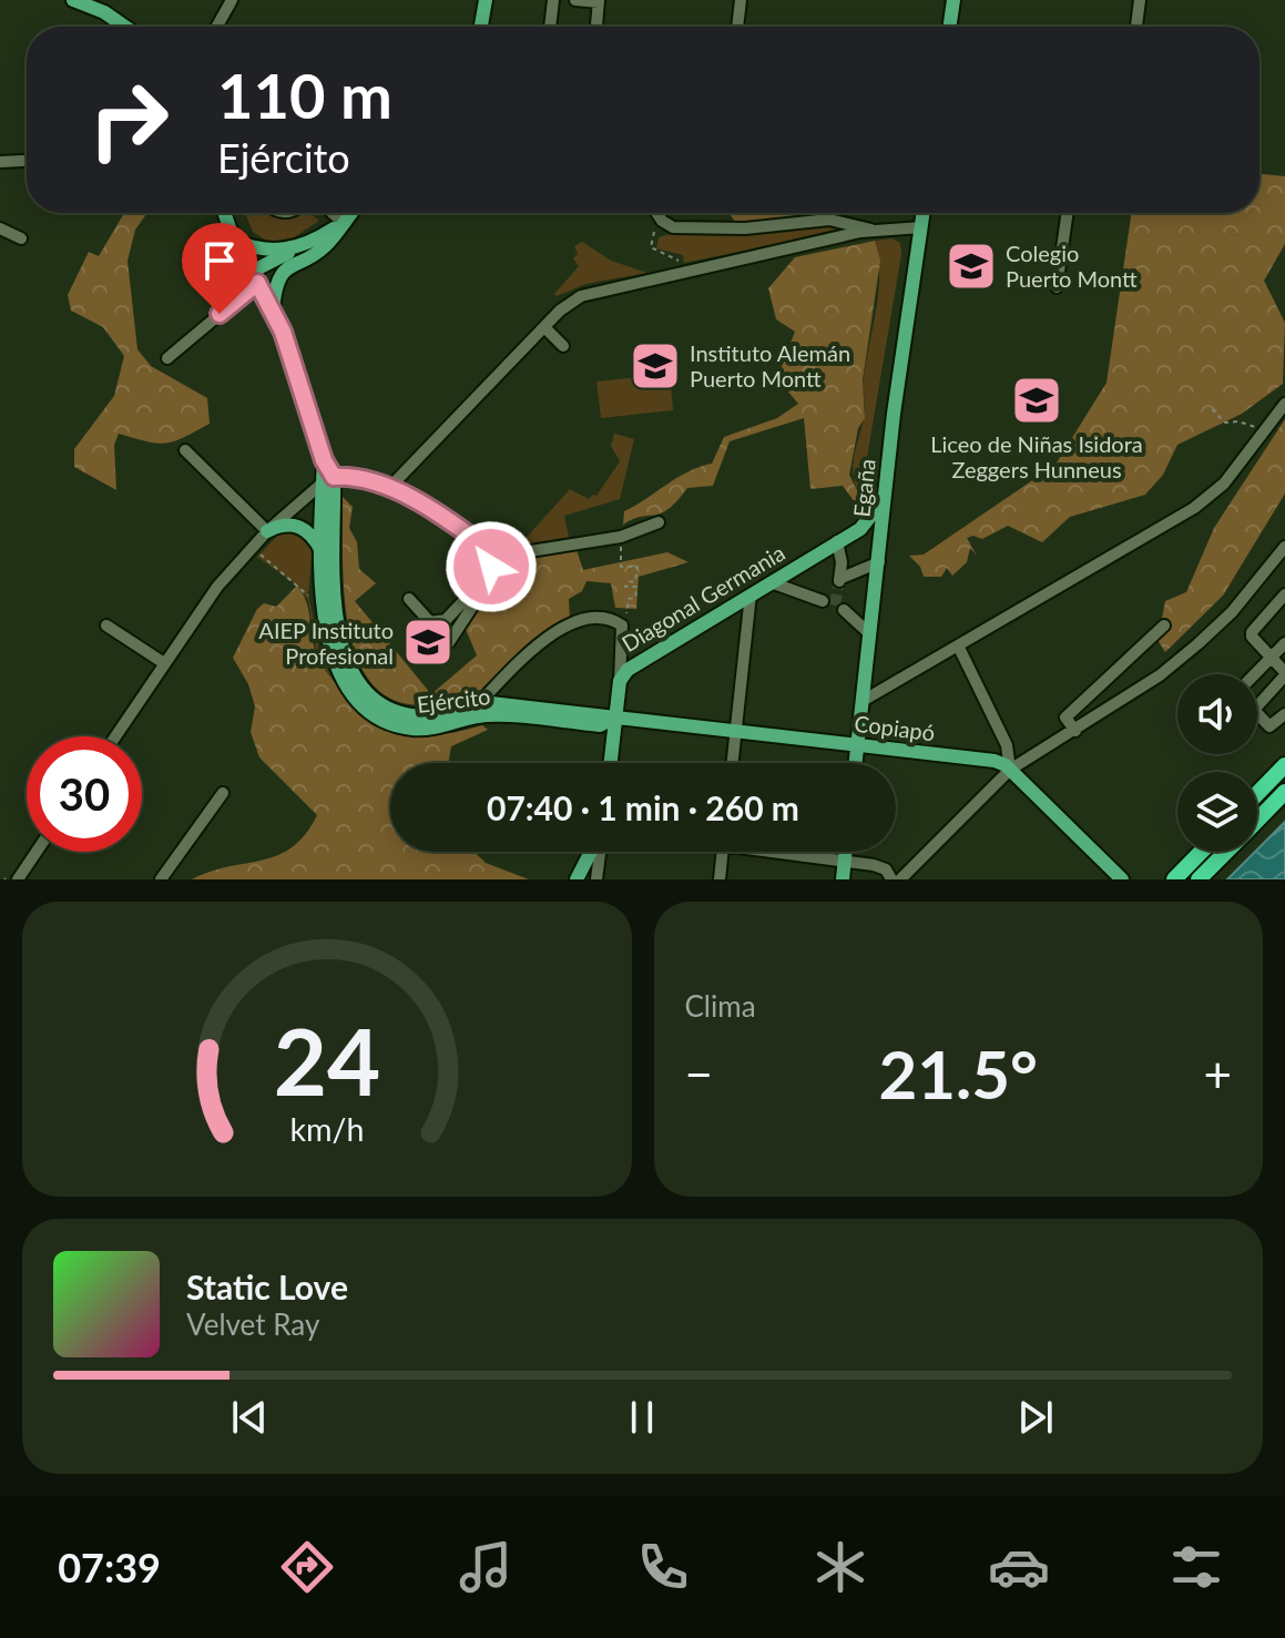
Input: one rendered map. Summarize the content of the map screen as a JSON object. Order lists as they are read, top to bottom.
{
  "streets": {
    "main road": [
      "Egaña",
      "Diagonal Germania",
      "Ejército",
      "Copiapó"
    ]
  },
  "crossings": [
    ["Egaña", "Diagonal Germania"],
    ["Egaña", "Copiapó"],
    ["Diagonal Germania", "Ejército"],
    ["Diagonal Germania", "Copiapó"],
    ["Ejército", "Copiapó"]
  ],
  "places": {
    "school or university": [
      "Colegio Puerto Montt",
      "Instituto Alemán Puerto Montt",
      "Liceo de Niñas Isidora Zeggers Hunneus",
      "AIEP Instituto Profesional"
    ]
  },
  "page": {
    "turn": ["110 m", "Ejército"],
    "limit": "30",
    "trip": "07:40 · 1 min · 260 m",
    "tile": "Clima",
    "heat": ["−", "21.5°", "+"],
    "song": ["Static Love", "Velvet Ray"],
    "tabs": "07:39",
    "gauge": ["24", "km/h"]
  }
}
